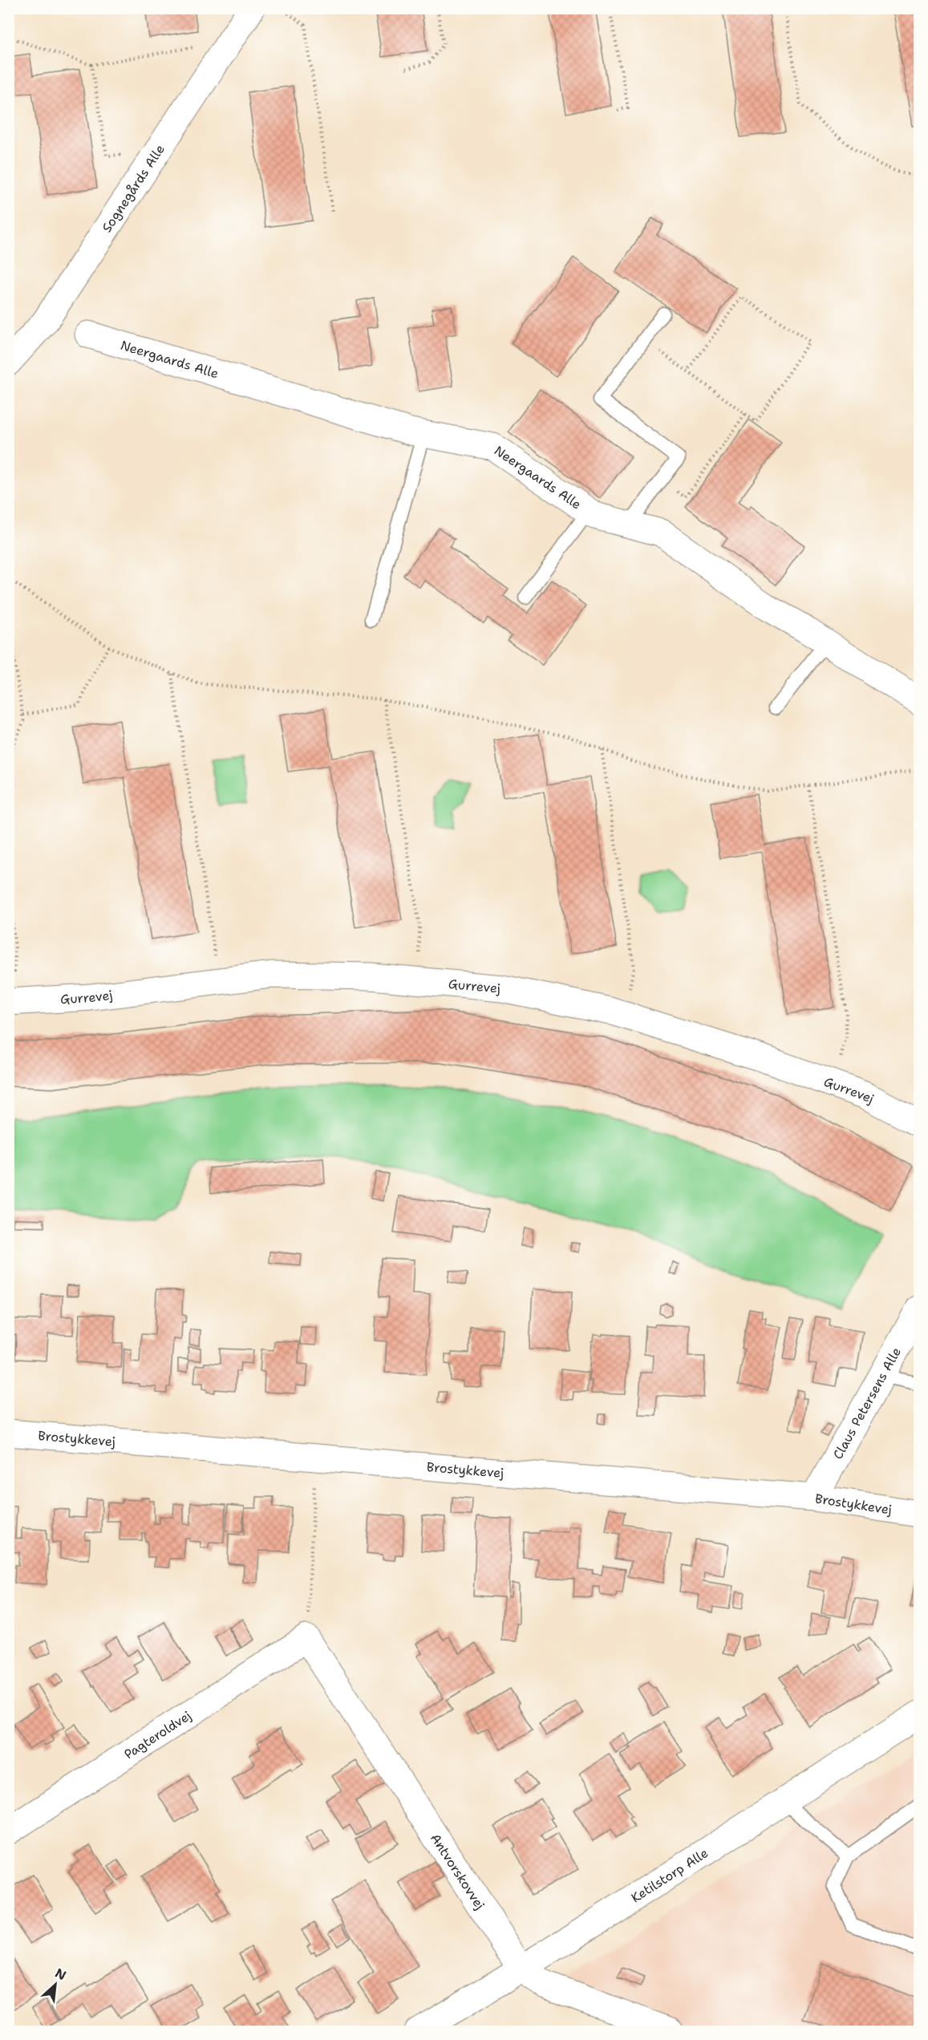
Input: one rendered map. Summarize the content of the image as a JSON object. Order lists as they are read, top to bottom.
{
  "streets": {
    "street": [
      "Sognegårds Alle",
      "Neergaards Alle",
      "Gurrevej",
      "Claus Petersens Alle",
      "Brostykkevej",
      "Pagteroldvej",
      "Antvorskovvej",
      "Ketilstorp Alle"
    ]
  },
  "crossings": [
    ["Claus Petersens Alle", "Brostykkevej"],
    ["Pagteroldvej", "Antvorskovvej"],
    ["Antvorskovvej", "Ketilstorp Alle"]
  ],
  "north": "top right"
}
